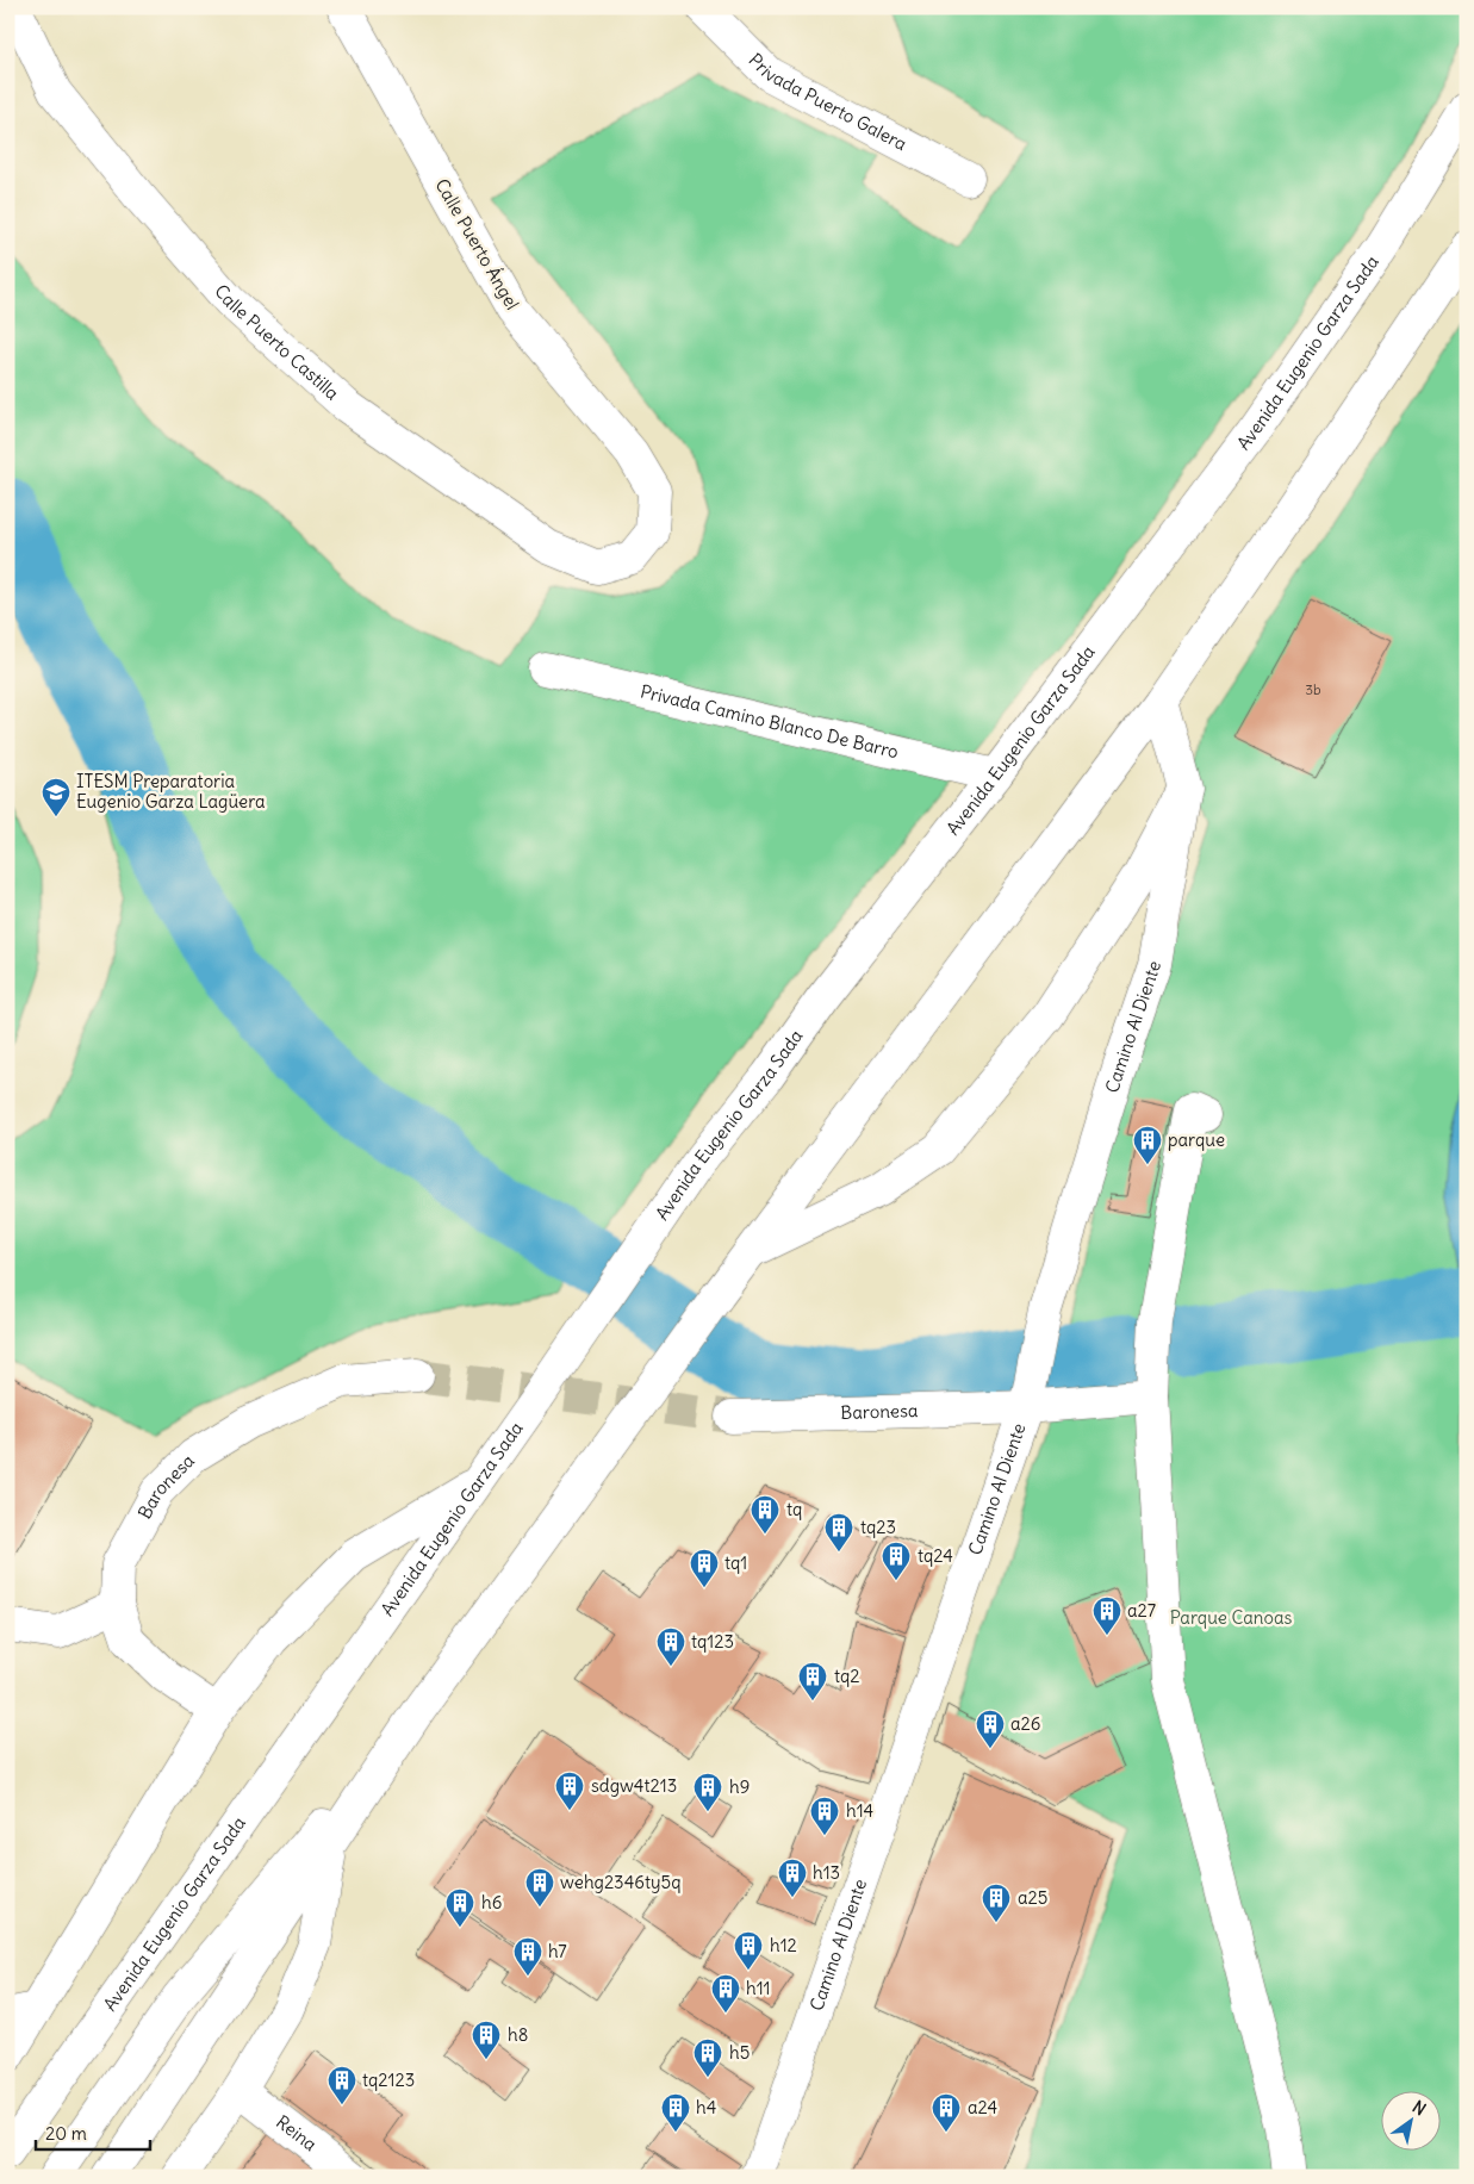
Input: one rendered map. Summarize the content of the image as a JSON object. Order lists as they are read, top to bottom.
{
  "streets": {
    "main road": [
      "Privada Puerto Galera",
      "Calle Puerto Ángel",
      "Calle Puerto Castilla",
      "Avenida Eugenio Garza Sada",
      "Privada Camino Blanco De Barro",
      "Camino Al Diente",
      "Baronesa",
      "Reina"
    ]
  },
  "crossings": [
    ["Calle Puerto Ángel", "Calle Puerto Castilla"],
    ["Avenida Eugenio Garza Sada", "Privada Camino Blanco De Barro"],
    ["Camino Al Diente", "Baronesa"]
  ],
  "parks": ["Parque Canoas"],
  "places": {
    "school or university": ["ITESM Preparatoria Eugenio Garza Lagüera"],
    "building": [
      "parque",
      "tq",
      "tq23",
      "tq24",
      "tq1",
      "a27",
      "tq123",
      "tq2",
      "a26",
      "sdgw4t213",
      "h9",
      "h14",
      "h13",
      "wehg2346ty5q",
      "a25",
      "h6",
      "h12",
      "h7",
      "h11",
      "h8",
      "h5",
      "tq2123",
      "h4",
      "a24"
    ]
  },
  "house_numbers": ["3b"],
  "scale_bar": "20 m",
  "north": "top right"
}
